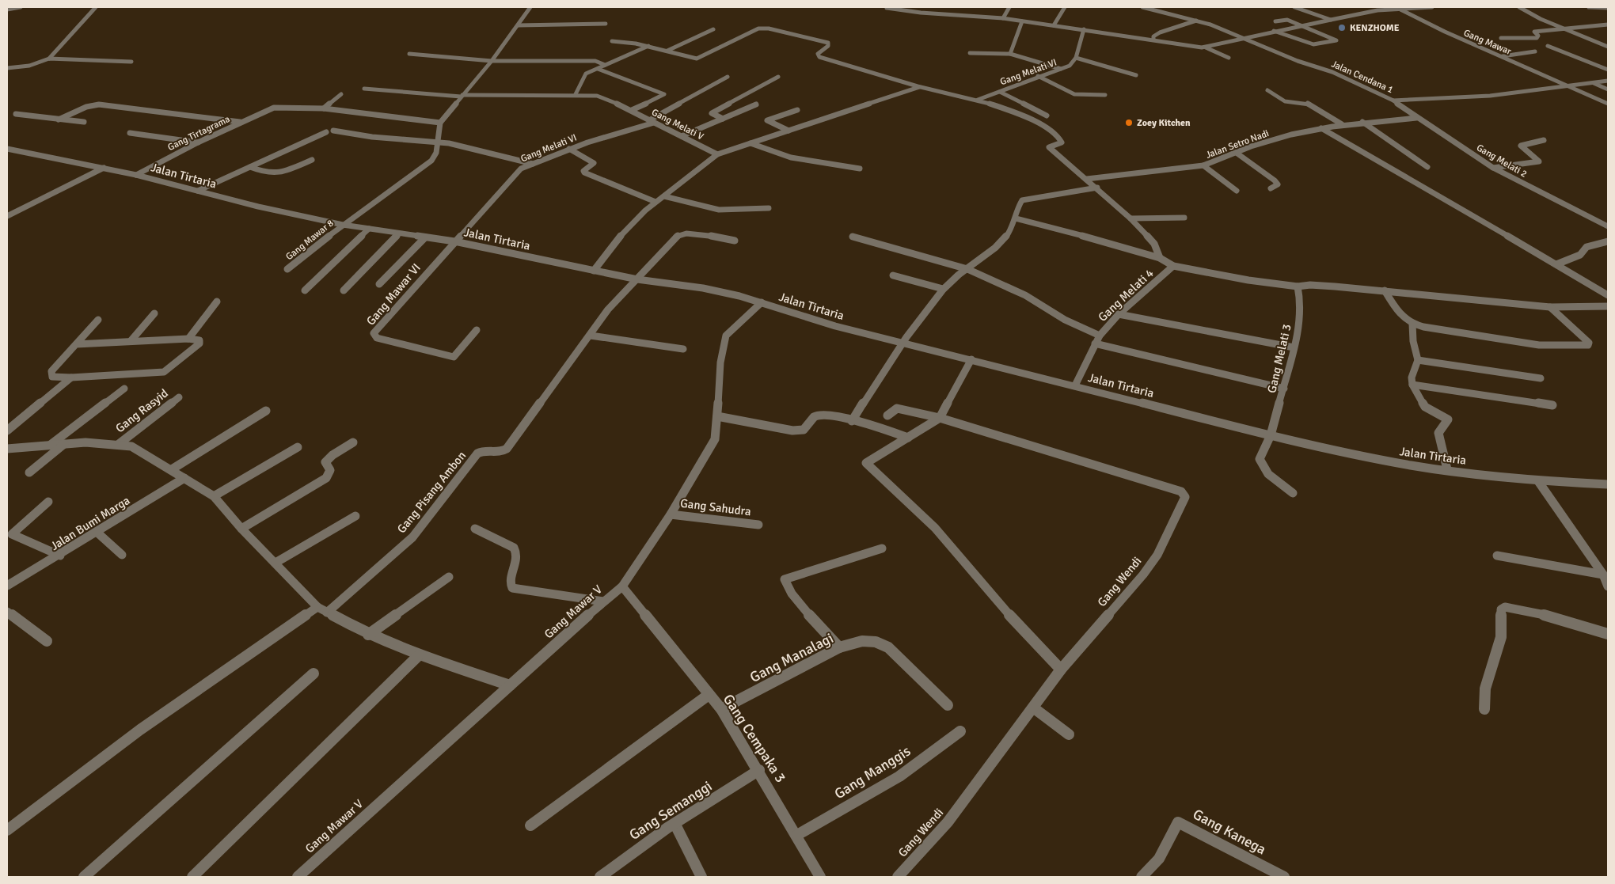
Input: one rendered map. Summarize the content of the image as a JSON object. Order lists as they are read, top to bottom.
{
  "streets": {
    "street": [
      "Gang Mawar",
      "Gang Melati VI",
      "Jalan Cendana 1",
      "Gang Melati V",
      "Gang Tirtagrama",
      "Jalan Setro Nadi",
      "Gang Melati 2",
      "Jalan Tirtaria",
      "Gang Mawar 8",
      "Gang Mawar VI",
      "Gang Melati 4",
      "Gang Melati 3",
      "Gang Rasyid",
      "Gang Pisang Ambon",
      "Gang Sahudra",
      "Jalan Bumi Marga",
      "Gang Wendi",
      "Gang Mawar V",
      "Gang Manalagi",
      "Gang Cempaka 3",
      "Gang Manggis",
      "Gang Semanggi",
      "Gang Kanega"
    ]
  },
  "crossings": [
    ["Gang Mawar", "Jalan Cendana 1"],
    ["Gang Melati VI", "Gang Melati V"],
    ["Gang Melati VI", "Jalan Tirtaria"],
    ["Gang Melati VI", "Gang Mawar VI"],
    ["Jalan Cendana 1", "Gang Melati 2"],
    ["Gang Tirtagrama", "Jalan Tirtaria"],
    ["Jalan Setro Nadi", "Gang Melati 2"],
    ["Jalan Tirtaria", "Gang Mawar 8"],
    ["Jalan Tirtaria", "Gang Mawar VI"],
    ["Jalan Tirtaria", "Gang Melati 4"],
    ["Jalan Tirtaria", "Gang Melati 3"],
    ["Jalan Tirtaria", "Gang Pisang Ambon"],
    ["Jalan Tirtaria", "Gang Mawar V"],
    ["Gang Sahudra", "Gang Mawar V"],
    ["Gang Mawar V", "Gang Cempaka 3"],
    ["Gang Manalagi", "Gang Cempaka 3"],
    ["Gang Cempaka 3", "Gang Manggis"],
    ["Gang Cempaka 3", "Gang Semanggi"]
  ],
  "places": ["KENZHOME", "Zoey Kitchen"]
}
